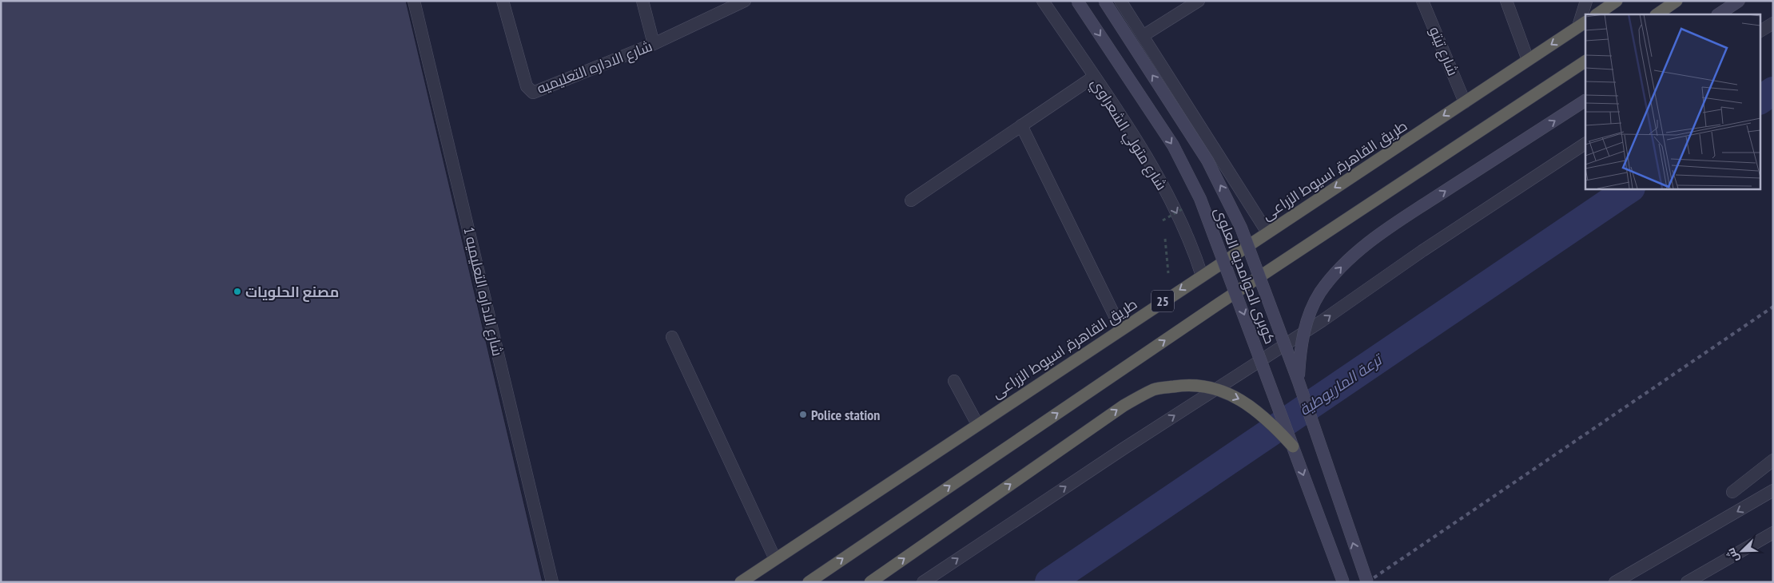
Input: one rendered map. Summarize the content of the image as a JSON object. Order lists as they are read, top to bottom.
{
  "streets": {
    "highway": ["طريق القاهرة, اسيوط الزراعى", "25"],
    "main road": ["كوبرى الحوامديه العلوى"],
    "street": [
      "شارع تيتو",
      "شارع الاداره التعليميه",
      "شارع متولي الشعراوي",
      "شارع الاداره التعليميه 1"
    ]
  },
  "crossings": [
    ["شارع تيتو", "طريق القاهرة, اسيوط الزراعى"],
    ["شارع متولي الشعراوي", "طريق القاهرة, اسيوط الزراعى"]
  ],
  "water": ["ترعة الماريوطية"],
  "places": ["مصنع الحلويات", "Police station"],
  "north": "bottom left"
}
